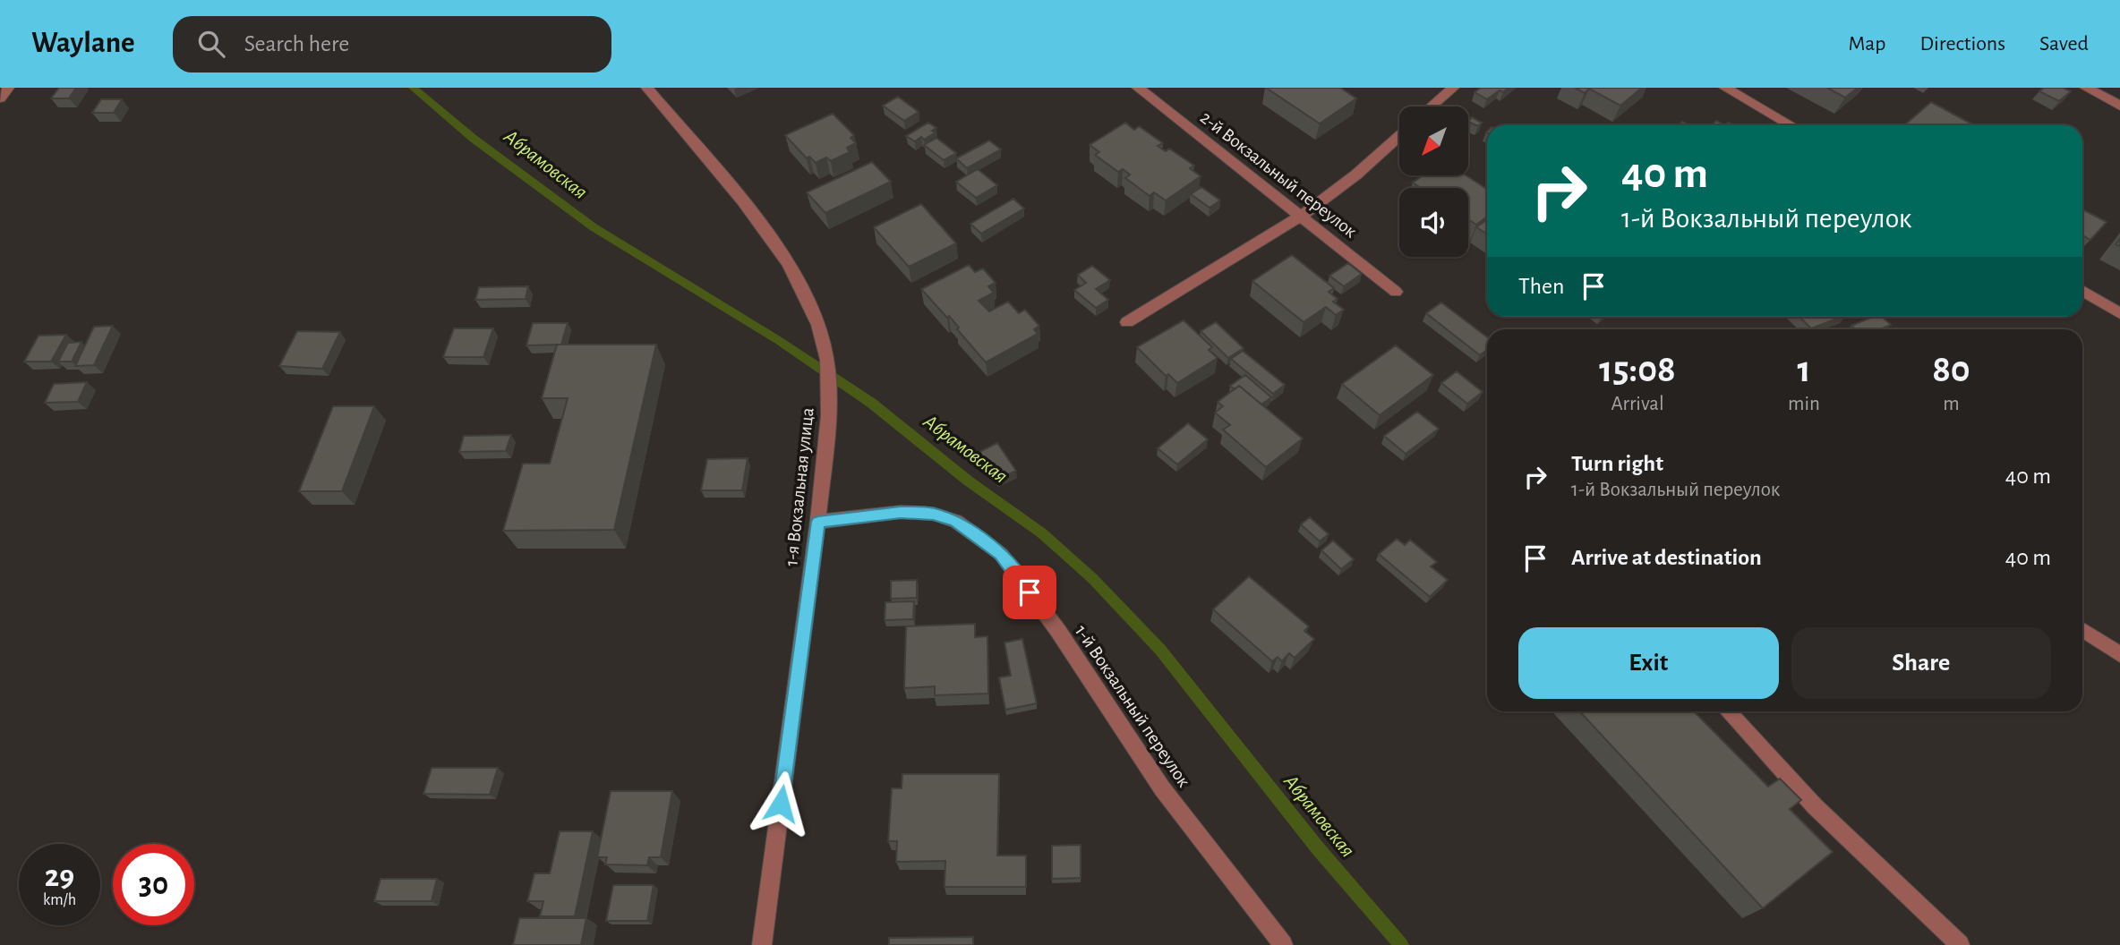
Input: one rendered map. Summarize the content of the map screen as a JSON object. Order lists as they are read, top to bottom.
{
  "streets": {
    "street": ["2-й Вокзальный переулок", "1-я Вокзальная улица", "1-й Вокзальный переулок"]
  },
  "crossings": [
    ["1-я Вокзальная улица", "1-й Вокзальный переулок"]
  ],
  "water": ["Абрамовская"],
  "north": "bottom left",
  "page": {
    "header": "Waylane",
    "search": "Search here",
    "nav": ["Map", "Directions", "Saved"],
    "turn": ["40 m", "1-й Вокзальный переулок"],
    "then": "Then",
    "eta": [
      "15:08",
      "Arrival",
      "1",
      "min",
      "80",
      "m"
    ],
    "list": [
      {
        "name": "Turn right",
        "note": "1-й Вокзальный переулок",
        "value": "40 m"
      },
      {
        "name": "Arrive at destination",
        "value": "40 m"
      }
    ],
    "buttons": ["Exit", "Share"],
    "speed": "29 km/h",
    "limit": "30"
  }
}
